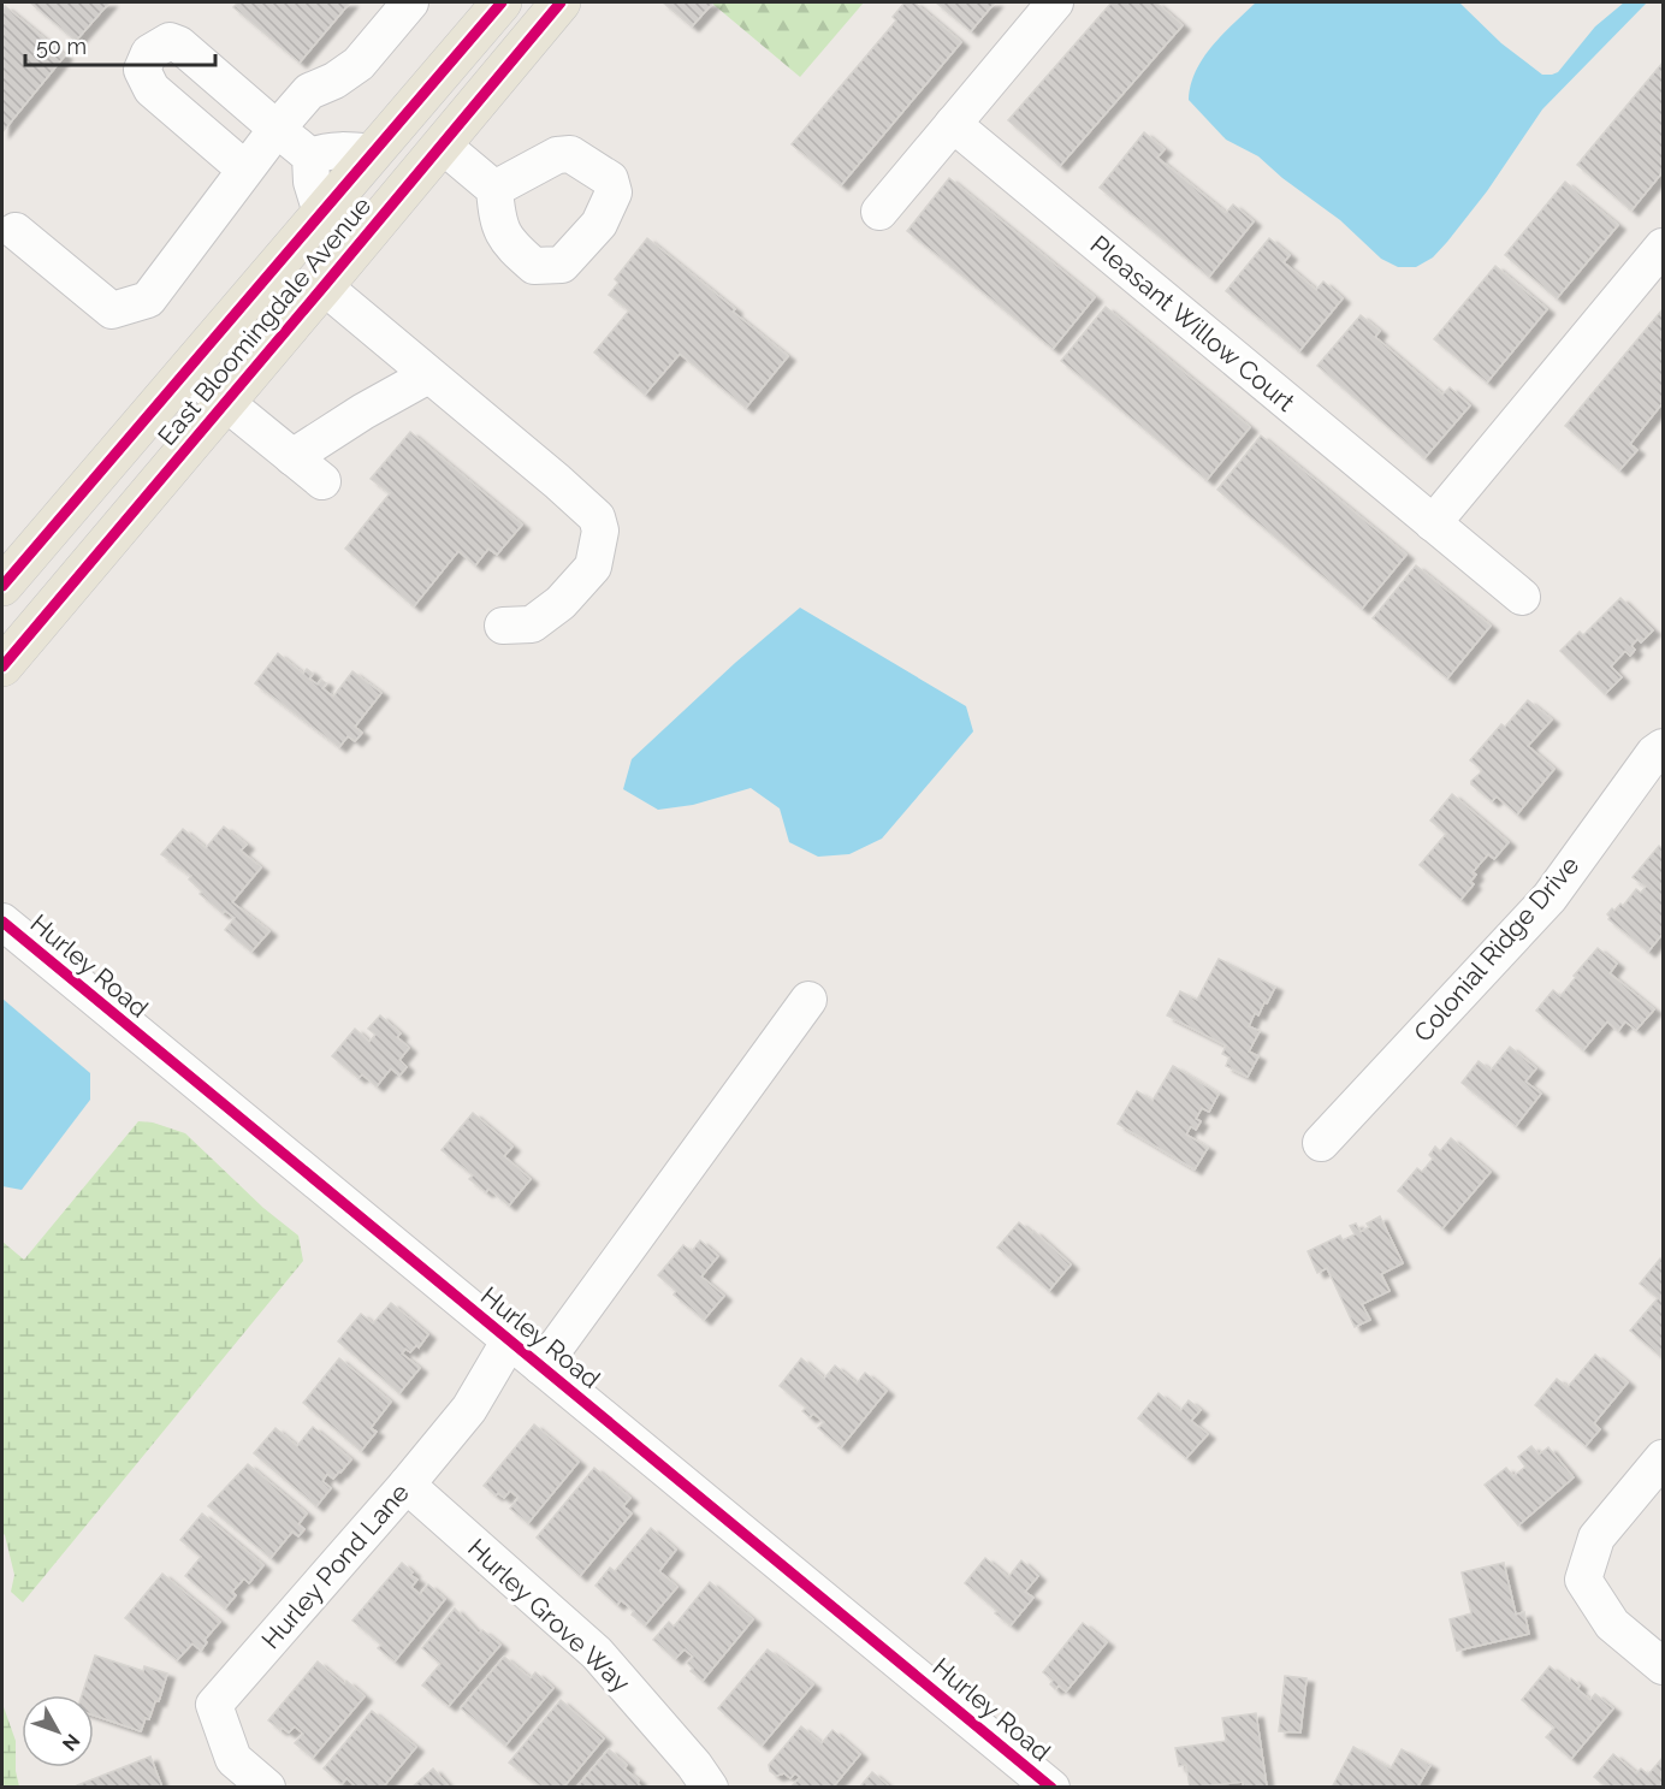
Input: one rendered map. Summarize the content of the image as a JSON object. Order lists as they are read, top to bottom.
{
  "streets": {
    "main road": ["East Bloomingdale Avenue"],
    "street": [
      "Pleasant Willow Court",
      "Colonial Ridge Drive",
      "Hurley Road",
      "Hurley Pond Lane",
      "Hurley Grove Way"
    ]
  },
  "crossings": [
    ["Hurley Road", "Hurley Pond Lane"],
    ["Hurley Pond Lane", "Hurley Grove Way"]
  ],
  "scale_bar": "50 m",
  "north": "bottom right"
}
